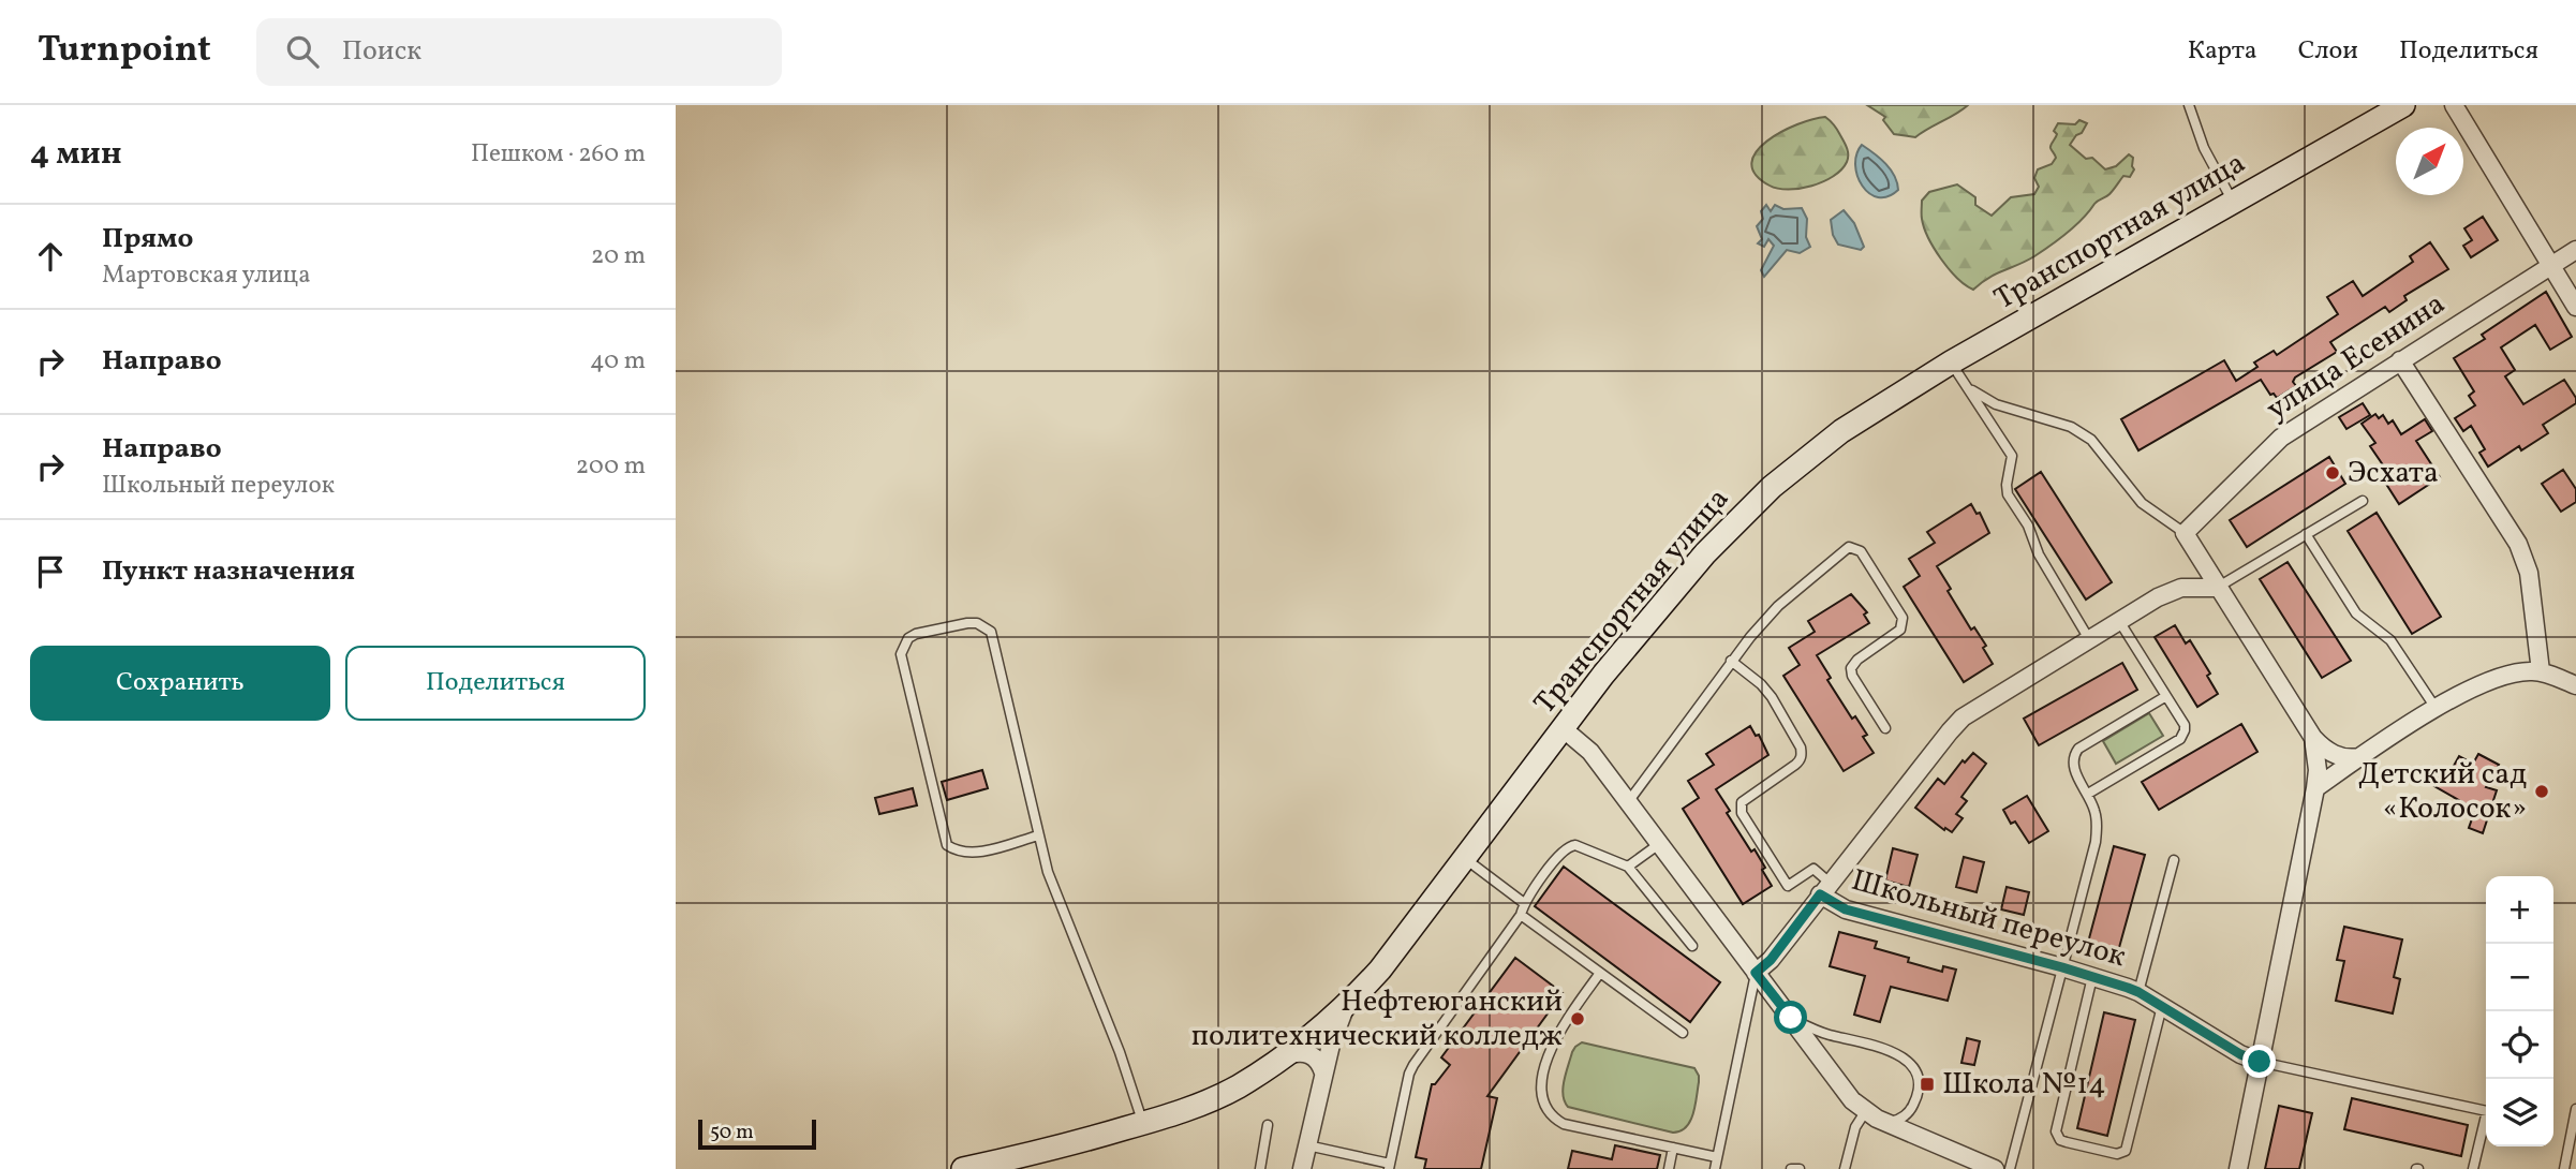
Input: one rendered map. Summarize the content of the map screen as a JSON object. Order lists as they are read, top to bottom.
{
  "streets": {
    "street": ["Транспортная улица", "улица Есенина", "Школьный переулок"]
  },
  "places": {
    "other": ["Эсхата", "Детский сад «Колосок»", "Нефтеюганский политехнический колледж"],
    "transit": ["Школа №14"]
  },
  "scale_bar": "50 m",
  "north": "top right",
  "page": {
    "header": "Turnpoint",
    "search": "Поиск",
    "nav": ["Карта", "Слои", "Поделиться"],
    "heading": ["4 мин", "Пешком · 260 m"],
    "list": [
      ["Прямо", "Мартовская улица", "20 m"],
      ["Направо", "40 m"],
      ["Направо", "Школьный переулок", "200 m"],
      "Пункт назначения"
    ],
    "buttons": ["Сохранить", "Поделиться"],
    "map_buttons": ["+", "−"],
    "scale": "50 m"
  }
}
